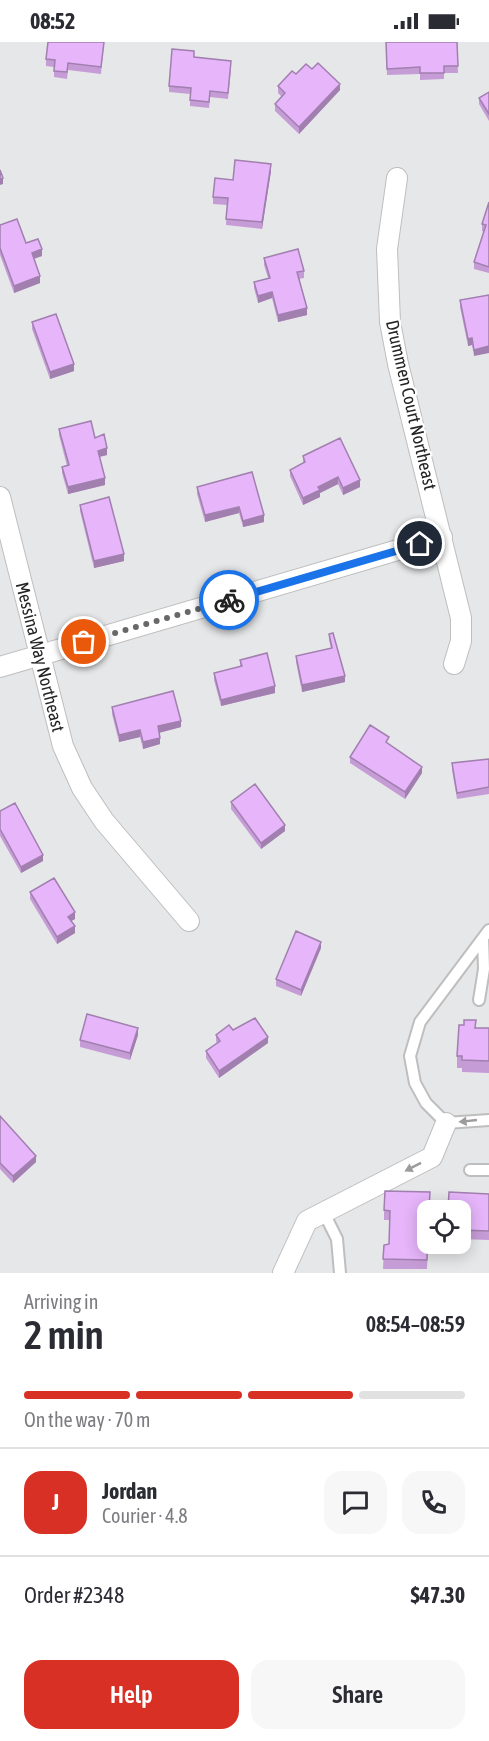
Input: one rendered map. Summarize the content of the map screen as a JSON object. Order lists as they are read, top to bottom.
{
  "streets": {
    "street": ["Drummen Court Northeast", "Messina Way Northeast"]
  },
  "page": {
    "status": "08:52",
    "heading": ["2 min", "Arriving in", "08:54–08:59"],
    "panel": [
      "Jordan",
      "Courier · 4.8",
      "Order #2348",
      "$47.30"
    ],
    "bar": "On the way · 70 m",
    "round": "J",
    "buttons": ["Help", "Share"]
  }
}
